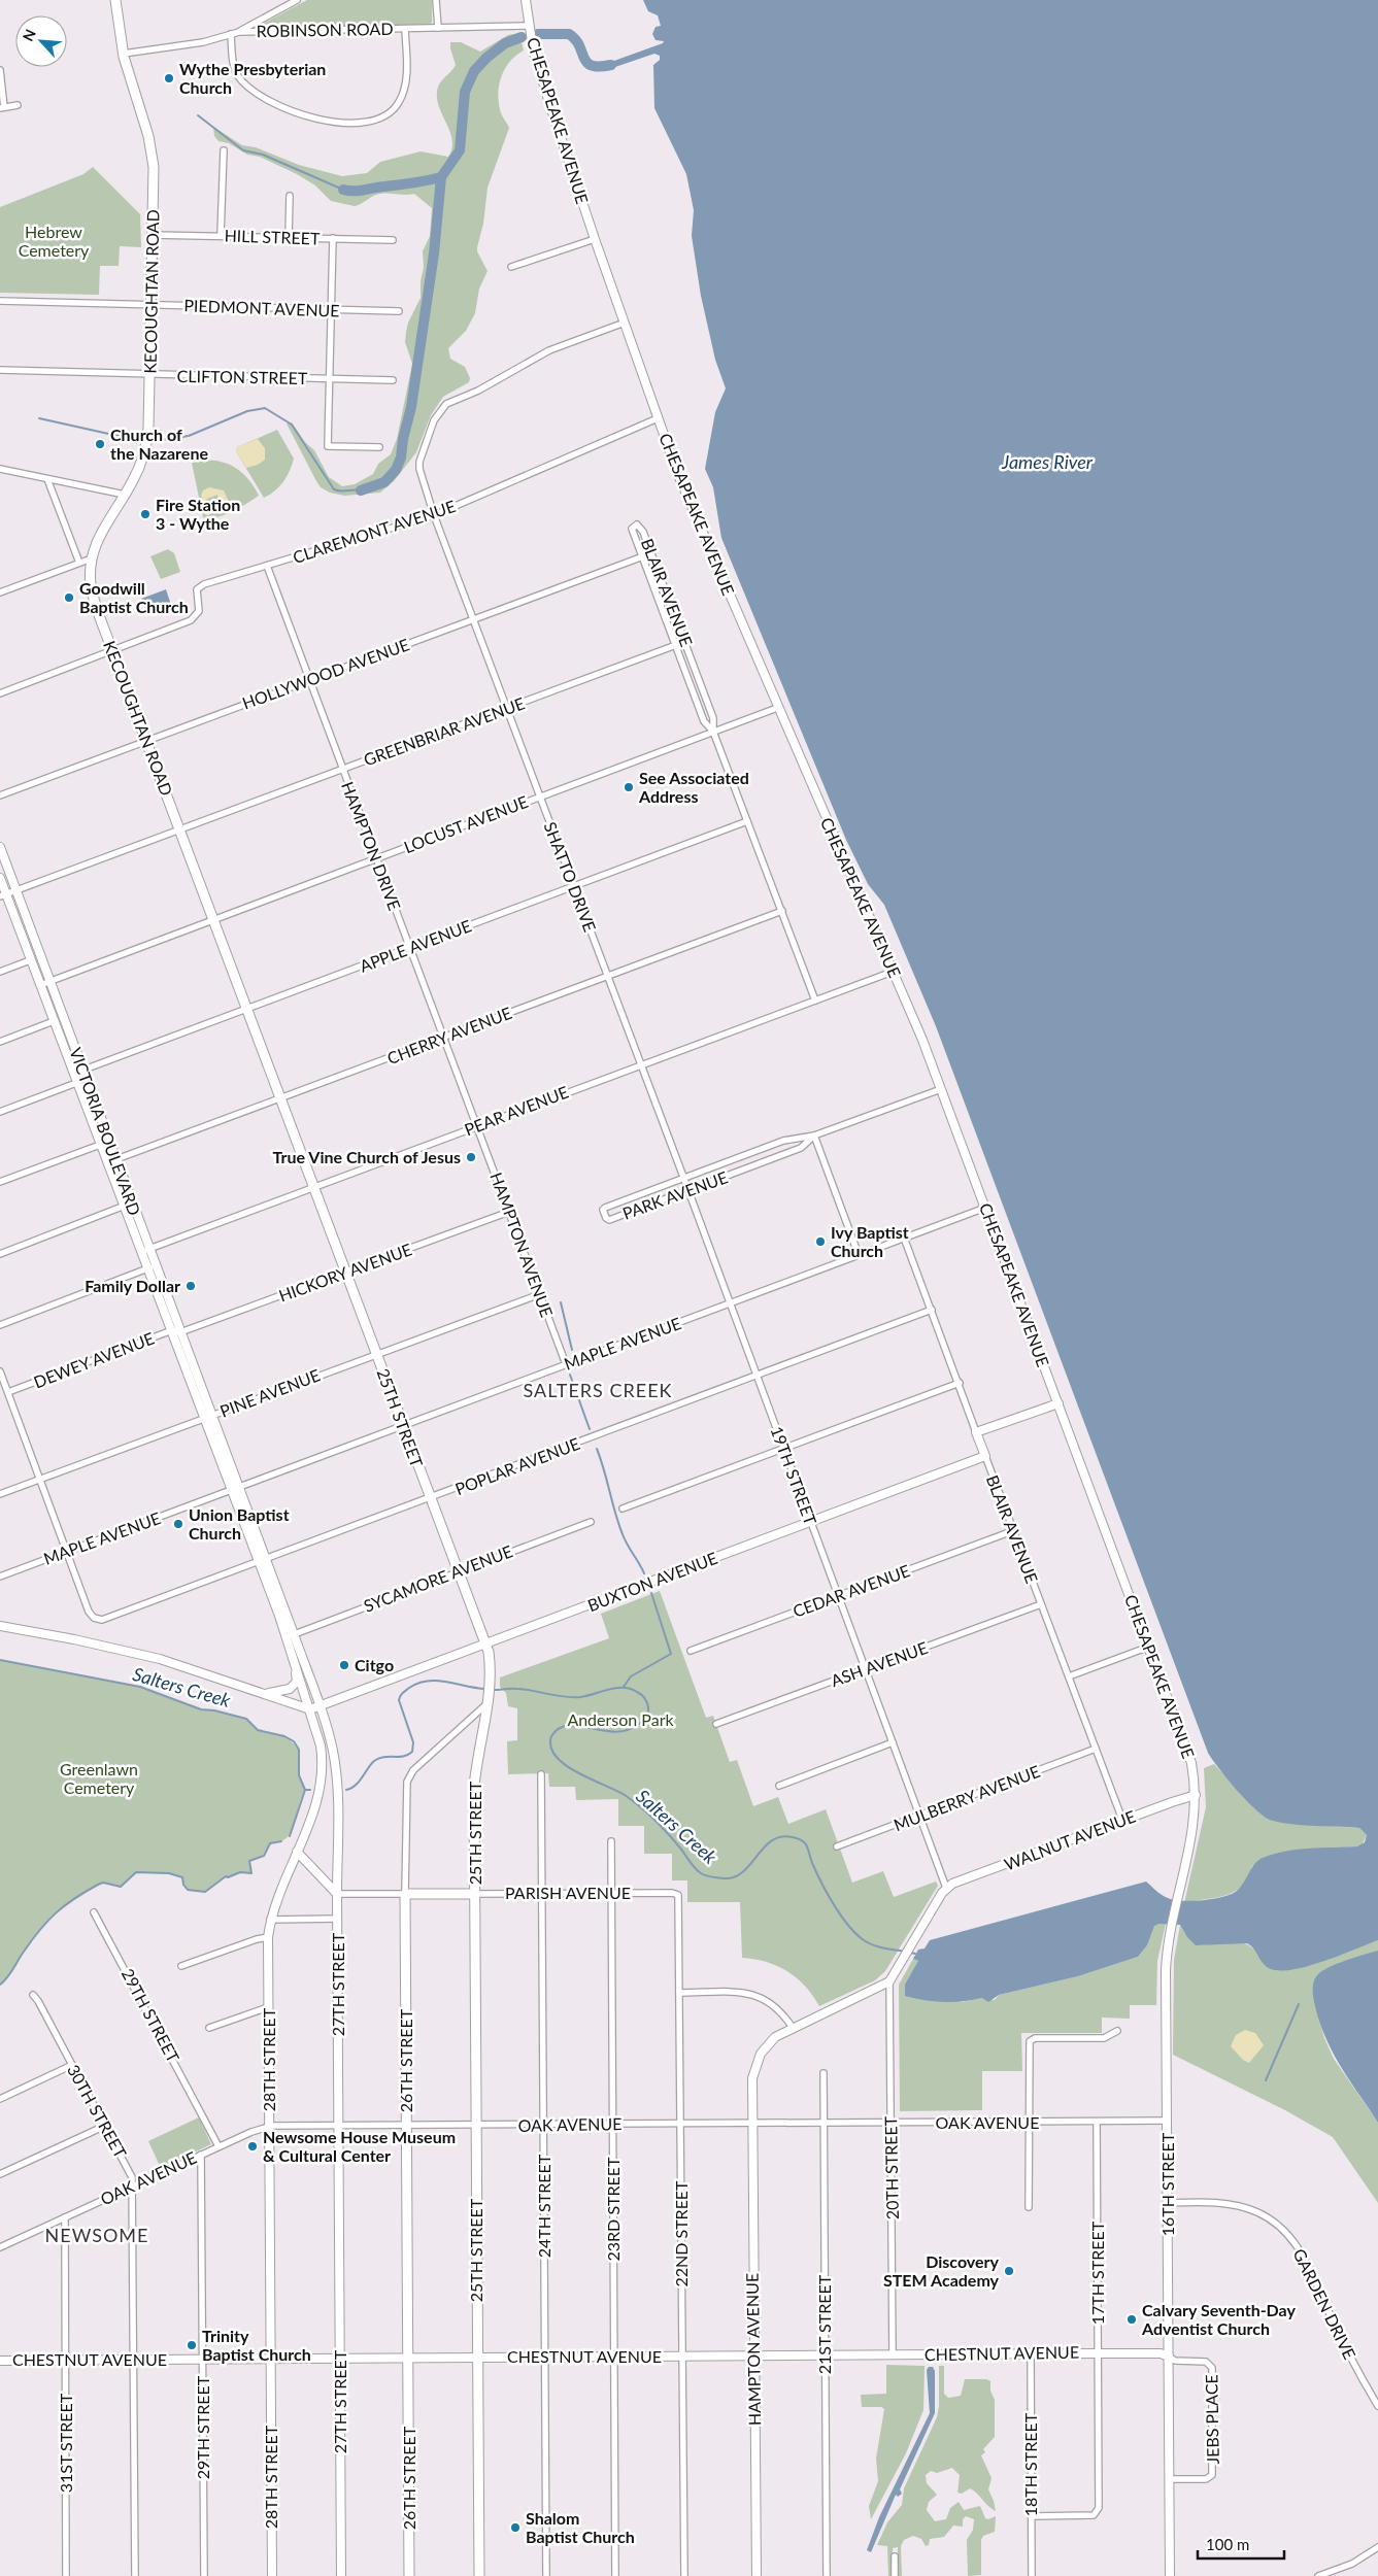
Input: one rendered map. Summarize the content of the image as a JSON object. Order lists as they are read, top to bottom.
{
  "streets": {
    "main road": [
      "CHESAPEAKE AVENUE",
      "KECOUGHTAN ROAD",
      "BLAIR AVENUE",
      "VICTORIA BOULEVARD",
      "HAMPTON AVENUE",
      "25TH STREET",
      "BUXTON AVENUE",
      "WALNUT AVENUE",
      "PARISH AVENUE",
      "27TH STREET",
      "28TH STREET",
      "26TH STREET",
      "16TH STREET",
      "CHESTNUT AVENUE"
    ],
    "street": [
      "ROBINSON ROAD",
      "HILL STREET",
      "PIEDMONT AVENUE",
      "CLIFTON STREET",
      "CLAREMONT AVENUE",
      "HOLLYWOOD AVENUE",
      "GREENBRIAR AVENUE",
      "LOCUST AVENUE",
      "HAMPTON DRIVE",
      "SHATTO DRIVE",
      "APPLE AVENUE",
      "CHERRY AVENUE",
      "PEAR AVENUE",
      "PARK AVENUE",
      "HICKORY AVENUE",
      "MAPLE AVENUE",
      "DEWEY AVENUE",
      "PINE AVENUE",
      "POPLAR AVENUE",
      "19TH STREET",
      "SYCAMORE AVENUE",
      "CEDAR AVENUE",
      "ASH AVENUE",
      "MULBERRY AVENUE",
      "29TH STREET",
      "30TH STREET",
      "OAK AVENUE",
      "20TH STREET",
      "24TH STREET",
      "23RD STREET",
      "22ND STREET",
      "17TH STREET",
      "GARDEN DRIVE",
      "21ST STREET",
      "JEBS PLACE",
      "31ST STREET",
      "18TH STREET"
    ]
  },
  "crossings": [
    ["ROBINSON ROAD", "CHESAPEAKE AVENUE"],
    ["ROBINSON ROAD", "KECOUGHTAN ROAD"],
    ["CHESAPEAKE AVENUE", "CLAREMONT AVENUE"],
    ["CHESAPEAKE AVENUE", "LOCUST AVENUE"],
    ["CHESAPEAKE AVENUE", "SHATTO DRIVE"],
    ["CHESAPEAKE AVENUE", "PEAR AVENUE"],
    ["CHESAPEAKE AVENUE", "PARK AVENUE"],
    ["CHESAPEAKE AVENUE", "MAPLE AVENUE"],
    ["CHESAPEAKE AVENUE", "WALNUT AVENUE"],
    ["CHESAPEAKE AVENUE", "16TH STREET"],
    ["HILL STREET", "KECOUGHTAN ROAD"],
    ["KECOUGHTAN ROAD", "PIEDMONT AVENUE"],
    ["KECOUGHTAN ROAD", "CLIFTON STREET"],
    ["KECOUGHTAN ROAD", "CLAREMONT AVENUE"],
    ["KECOUGHTAN ROAD", "HOLLYWOOD AVENUE"],
    ["KECOUGHTAN ROAD", "GREENBRIAR AVENUE"],
    ["KECOUGHTAN ROAD", "LOCUST AVENUE"],
    ["KECOUGHTAN ROAD", "APPLE AVENUE"],
    ["KECOUGHTAN ROAD", "CHERRY AVENUE"],
    ["KECOUGHTAN ROAD", "25TH STREET"],
    ["CLAREMONT AVENUE", "HAMPTON DRIVE"],
    ["CLAREMONT AVENUE", "SHATTO DRIVE"],
    ["BLAIR AVENUE", "HOLLYWOOD AVENUE"],
    ["BLAIR AVENUE", "GREENBRIAR AVENUE"],
    ["BLAIR AVENUE", "LOCUST AVENUE"],
    ["BLAIR AVENUE", "APPLE AVENUE"],
    ["BLAIR AVENUE", "CHERRY AVENUE"],
    ["BLAIR AVENUE", "PEAR AVENUE"],
    ["BLAIR AVENUE", "MAPLE AVENUE"],
    ["BLAIR AVENUE", "POPLAR AVENUE"],
    ["BLAIR AVENUE", "BUXTON AVENUE"],
    ["BLAIR AVENUE", "CEDAR AVENUE"],
    ["BLAIR AVENUE", "ASH AVENUE"],
    ["BLAIR AVENUE", "MULBERRY AVENUE"],
    ["BLAIR AVENUE", "WALNUT AVENUE"],
    ["HOLLYWOOD AVENUE", "HAMPTON DRIVE"],
    ["HOLLYWOOD AVENUE", "SHATTO DRIVE"],
    ["GREENBRIAR AVENUE", "HAMPTON DRIVE"],
    ["GREENBRIAR AVENUE", "SHATTO DRIVE"],
    ["GREENBRIAR AVENUE", "VICTORIA BOULEVARD"],
    ["LOCUST AVENUE", "HAMPTON DRIVE"],
    ["LOCUST AVENUE", "SHATTO DRIVE"],
    ["LOCUST AVENUE", "VICTORIA BOULEVARD"],
    ["HAMPTON DRIVE", "APPLE AVENUE"],
    ["HAMPTON DRIVE", "CHERRY AVENUE"],
    ["HAMPTON DRIVE", "PEAR AVENUE"],
    ["HAMPTON DRIVE", "HAMPTON AVENUE"],
    ["SHATTO DRIVE", "APPLE AVENUE"],
    ["SHATTO DRIVE", "CHERRY AVENUE"],
    ["SHATTO DRIVE", "PEAR AVENUE"],
    ["SHATTO DRIVE", "19TH STREET"],
    ["APPLE AVENUE", "VICTORIA BOULEVARD"],
    ["CHERRY AVENUE", "VICTORIA BOULEVARD"],
    ["PEAR AVENUE", "VICTORIA BOULEVARD"],
    ["PEAR AVENUE", "HAMPTON AVENUE"],
    ["PEAR AVENUE", "25TH STREET"],
    ["PEAR AVENUE", "19TH STREET"],
    ["VICTORIA BOULEVARD", "HICKORY AVENUE"],
    ["VICTORIA BOULEVARD", "DEWEY AVENUE"],
    ["VICTORIA BOULEVARD", "PINE AVENUE"],
    ["VICTORIA BOULEVARD", "27TH STREET"],
    ["PARK AVENUE", "19TH STREET"],
    ["HAMPTON AVENUE", "HICKORY AVENUE"],
    ["HAMPTON AVENUE", "MAPLE AVENUE"],
    ["HAMPTON AVENUE", "PINE AVENUE"],
    ["HAMPTON AVENUE", "OAK AVENUE"],
    ["HAMPTON AVENUE", "CHESTNUT AVENUE"],
    ["HICKORY AVENUE", "DEWEY AVENUE"],
    ["HICKORY AVENUE", "25TH STREET"],
    ["MAPLE AVENUE", "25TH STREET"],
    ["MAPLE AVENUE", "POPLAR AVENUE"],
    ["MAPLE AVENUE", "19TH STREET"],
    ["MAPLE AVENUE", "27TH STREET"],
    ["PINE AVENUE", "25TH STREET"],
    ["PINE AVENUE", "27TH STREET"],
    ["25TH STREET", "POPLAR AVENUE"],
    ["25TH STREET", "SYCAMORE AVENUE"],
    ["25TH STREET", "BUXTON AVENUE"],
    ["25TH STREET", "PARISH AVENUE"],
    ["25TH STREET", "26TH STREET"],
    ["25TH STREET", "OAK AVENUE"],
    ["25TH STREET", "CHESTNUT AVENUE"],
    ["POPLAR AVENUE", "19TH STREET"],
    ["POPLAR AVENUE", "27TH STREET"],
    ["19TH STREET", "BUXTON AVENUE"],
    ["19TH STREET", "CEDAR AVENUE"],
    ["19TH STREET", "ASH AVENUE"],
    ["19TH STREET", "MULBERRY AVENUE"],
    ["19TH STREET", "WALNUT AVENUE"],
    ["SYCAMORE AVENUE", "27TH STREET"],
    ["BUXTON AVENUE", "27TH STREET"],
    ["BUXTON AVENUE", "28TH STREET"],
    ["WALNUT AVENUE", "16TH STREET"],
    ["PARISH AVENUE", "27TH STREET"],
    ["PARISH AVENUE", "26TH STREET"],
    ["PARISH AVENUE", "24TH STREET"],
    ["PARISH AVENUE", "23RD STREET"],
    ["PARISH AVENUE", "22ND STREET"],
    ["27TH STREET", "28TH STREET"],
    ["27TH STREET", "OAK AVENUE"],
    ["27TH STREET", "CHESTNUT AVENUE"],
    ["29TH STREET", "OAK AVENUE"],
    ["29TH STREET", "CHESTNUT AVENUE"],
    ["28TH STREET", "OAK AVENUE"],
    ["28TH STREET", "CHESTNUT AVENUE"],
    ["26TH STREET", "OAK AVENUE"],
    ["26TH STREET", "CHESTNUT AVENUE"],
    ["30TH STREET", "OAK AVENUE"],
    ["30TH STREET", "CHESTNUT AVENUE"],
    ["OAK AVENUE", "20TH STREET"],
    ["OAK AVENUE", "16TH STREET"],
    ["OAK AVENUE", "24TH STREET"],
    ["OAK AVENUE", "23RD STREET"],
    ["OAK AVENUE", "22ND STREET"],
    ["OAK AVENUE", "17TH STREET"],
    ["OAK AVENUE", "21ST STREET"],
    ["OAK AVENUE", "31ST STREET"],
    ["20TH STREET", "CHESTNUT AVENUE"],
    ["16TH STREET", "GARDEN DRIVE"],
    ["16TH STREET", "CHESTNUT AVENUE"],
    ["16TH STREET", "JEBS PLACE"],
    ["24TH STREET", "CHESTNUT AVENUE"],
    ["23RD STREET", "CHESTNUT AVENUE"],
    ["22ND STREET", "CHESTNUT AVENUE"],
    ["17TH STREET", "CHESTNUT AVENUE"],
    ["17TH STREET", "18TH STREET"],
    ["21ST STREET", "CHESTNUT AVENUE"],
    ["CHESTNUT AVENUE", "JEBS PLACE"],
    ["CHESTNUT AVENUE", "31ST STREET"],
    ["CHESTNUT AVENUE", "18TH STREET"]
  ],
  "districts": ["SALTERS CREEK", "NEWSOME"],
  "water": ["James River", "Salters Creek"],
  "parks": ["Hebrew Cemetery", "Anderson Park", "Greenlawn Cemetery"],
  "places": [
    "Wythe Presbyterian Church",
    "Church of the Nazarene",
    "Fire Station 3 - Wythe",
    "Goodwill Baptist Church",
    "See Associated Address",
    "True Vine Church of Jesus",
    "Ivy Baptist Church",
    "Family Dollar",
    "Union Baptist Church",
    "Citgo",
    "Newsome House Museum & Cultural Center",
    "Discovery STEM Academy",
    "Calvary Seventh-Day Adventist Church",
    "Trinity Baptist Church",
    "Shalom Baptist Church"
  ],
  "scale_bar": "100 m",
  "north": "top left"
}
